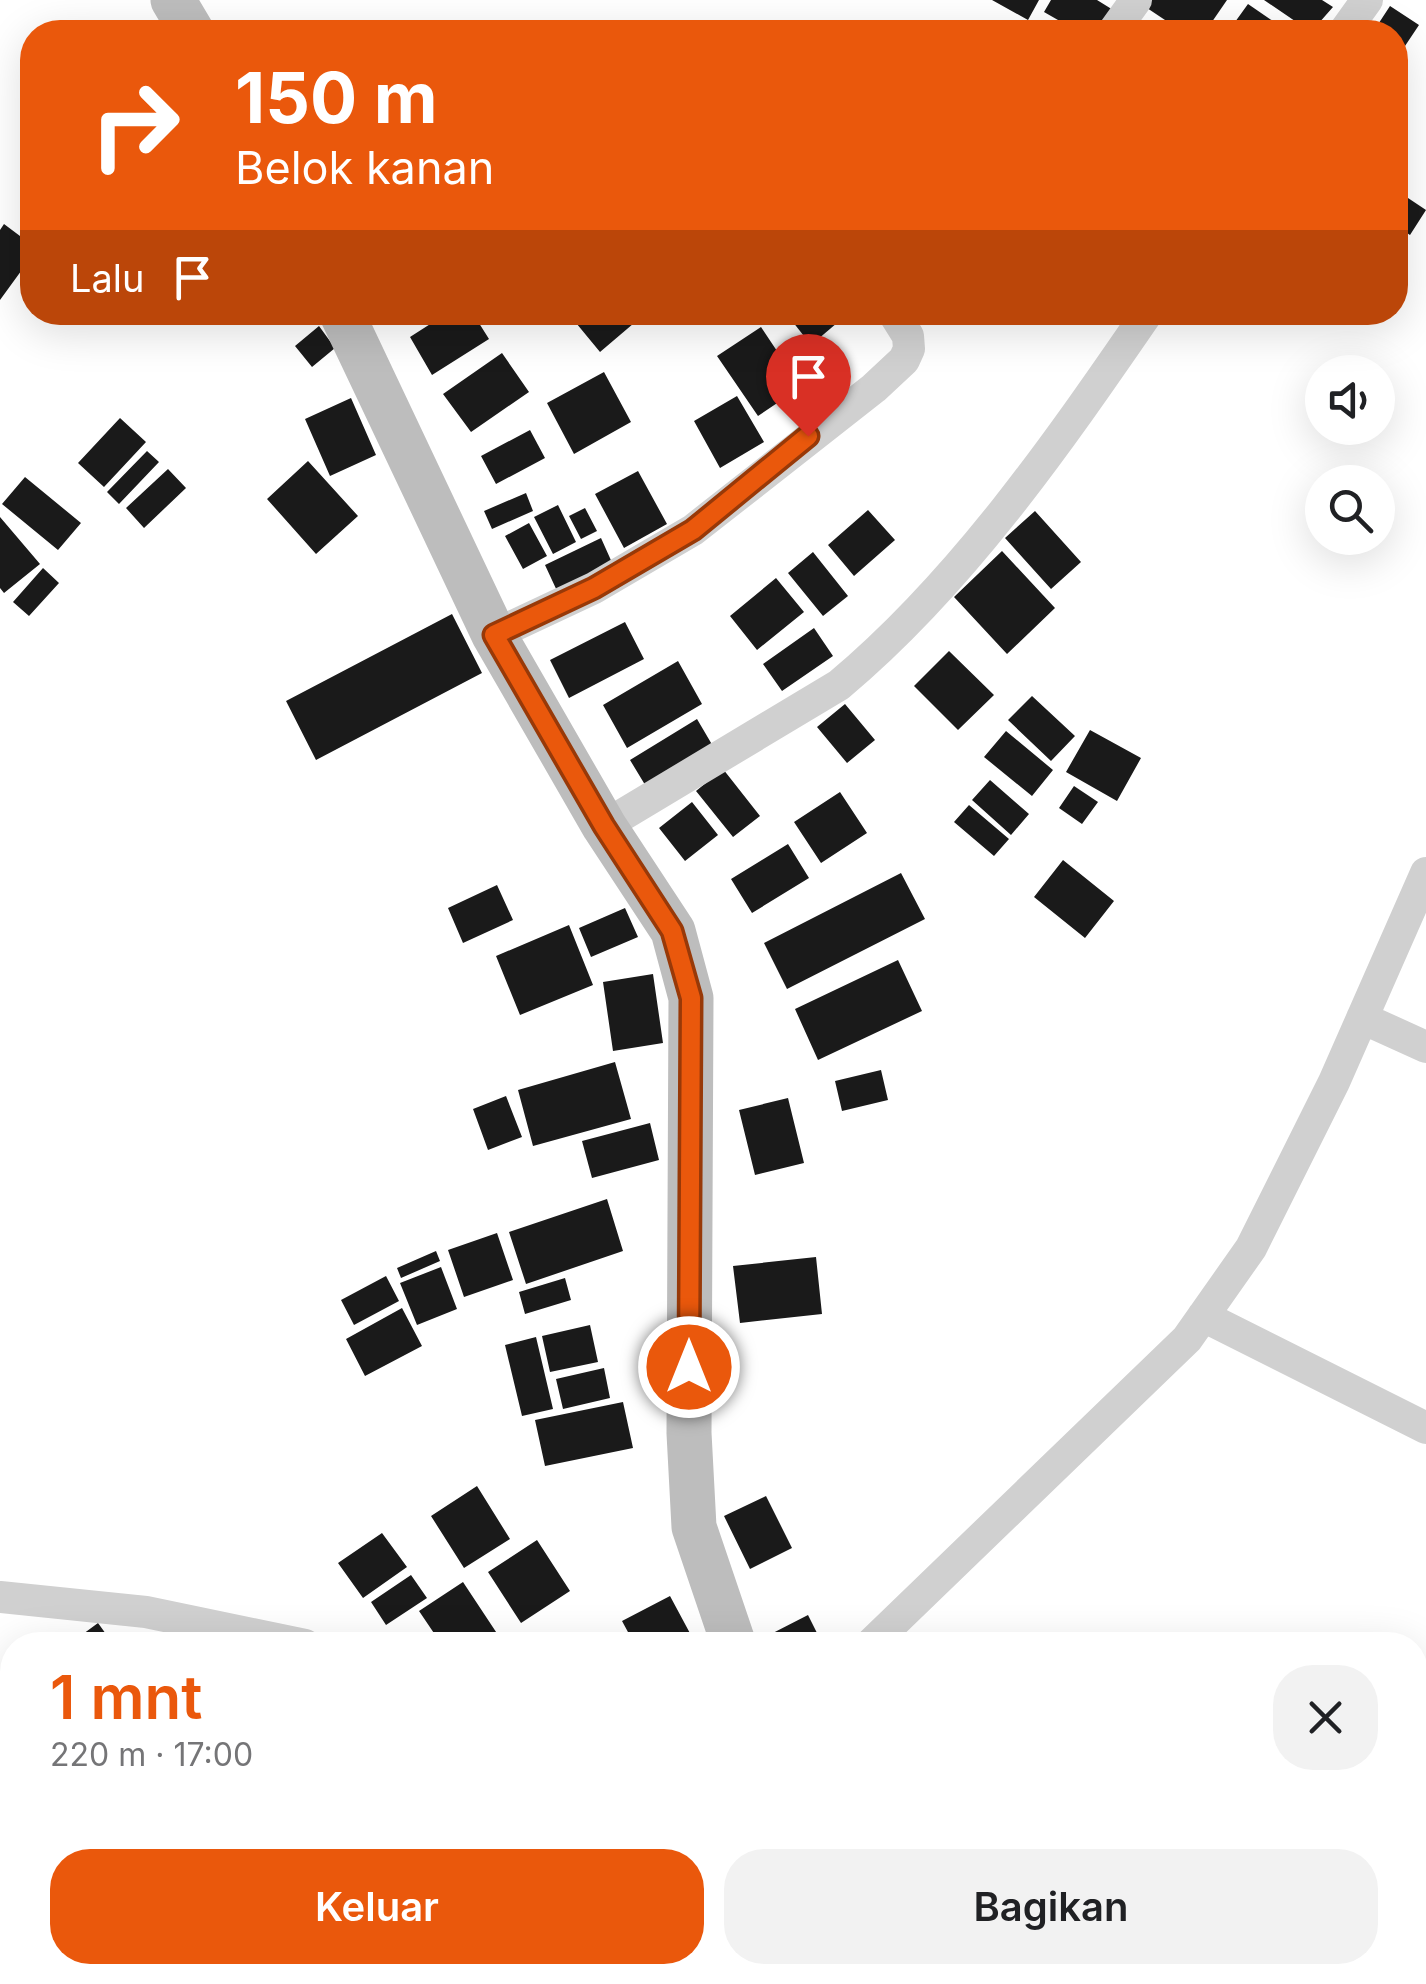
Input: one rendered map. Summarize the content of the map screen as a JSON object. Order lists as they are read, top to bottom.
{
  "page": {
    "turn": ["150 m", "Belok kanan"],
    "then": "Lalu",
    "heading": ["1 mnt", "220 m · 17:00"],
    "buttons": ["Keluar", "Bagikan"]
  }
}
